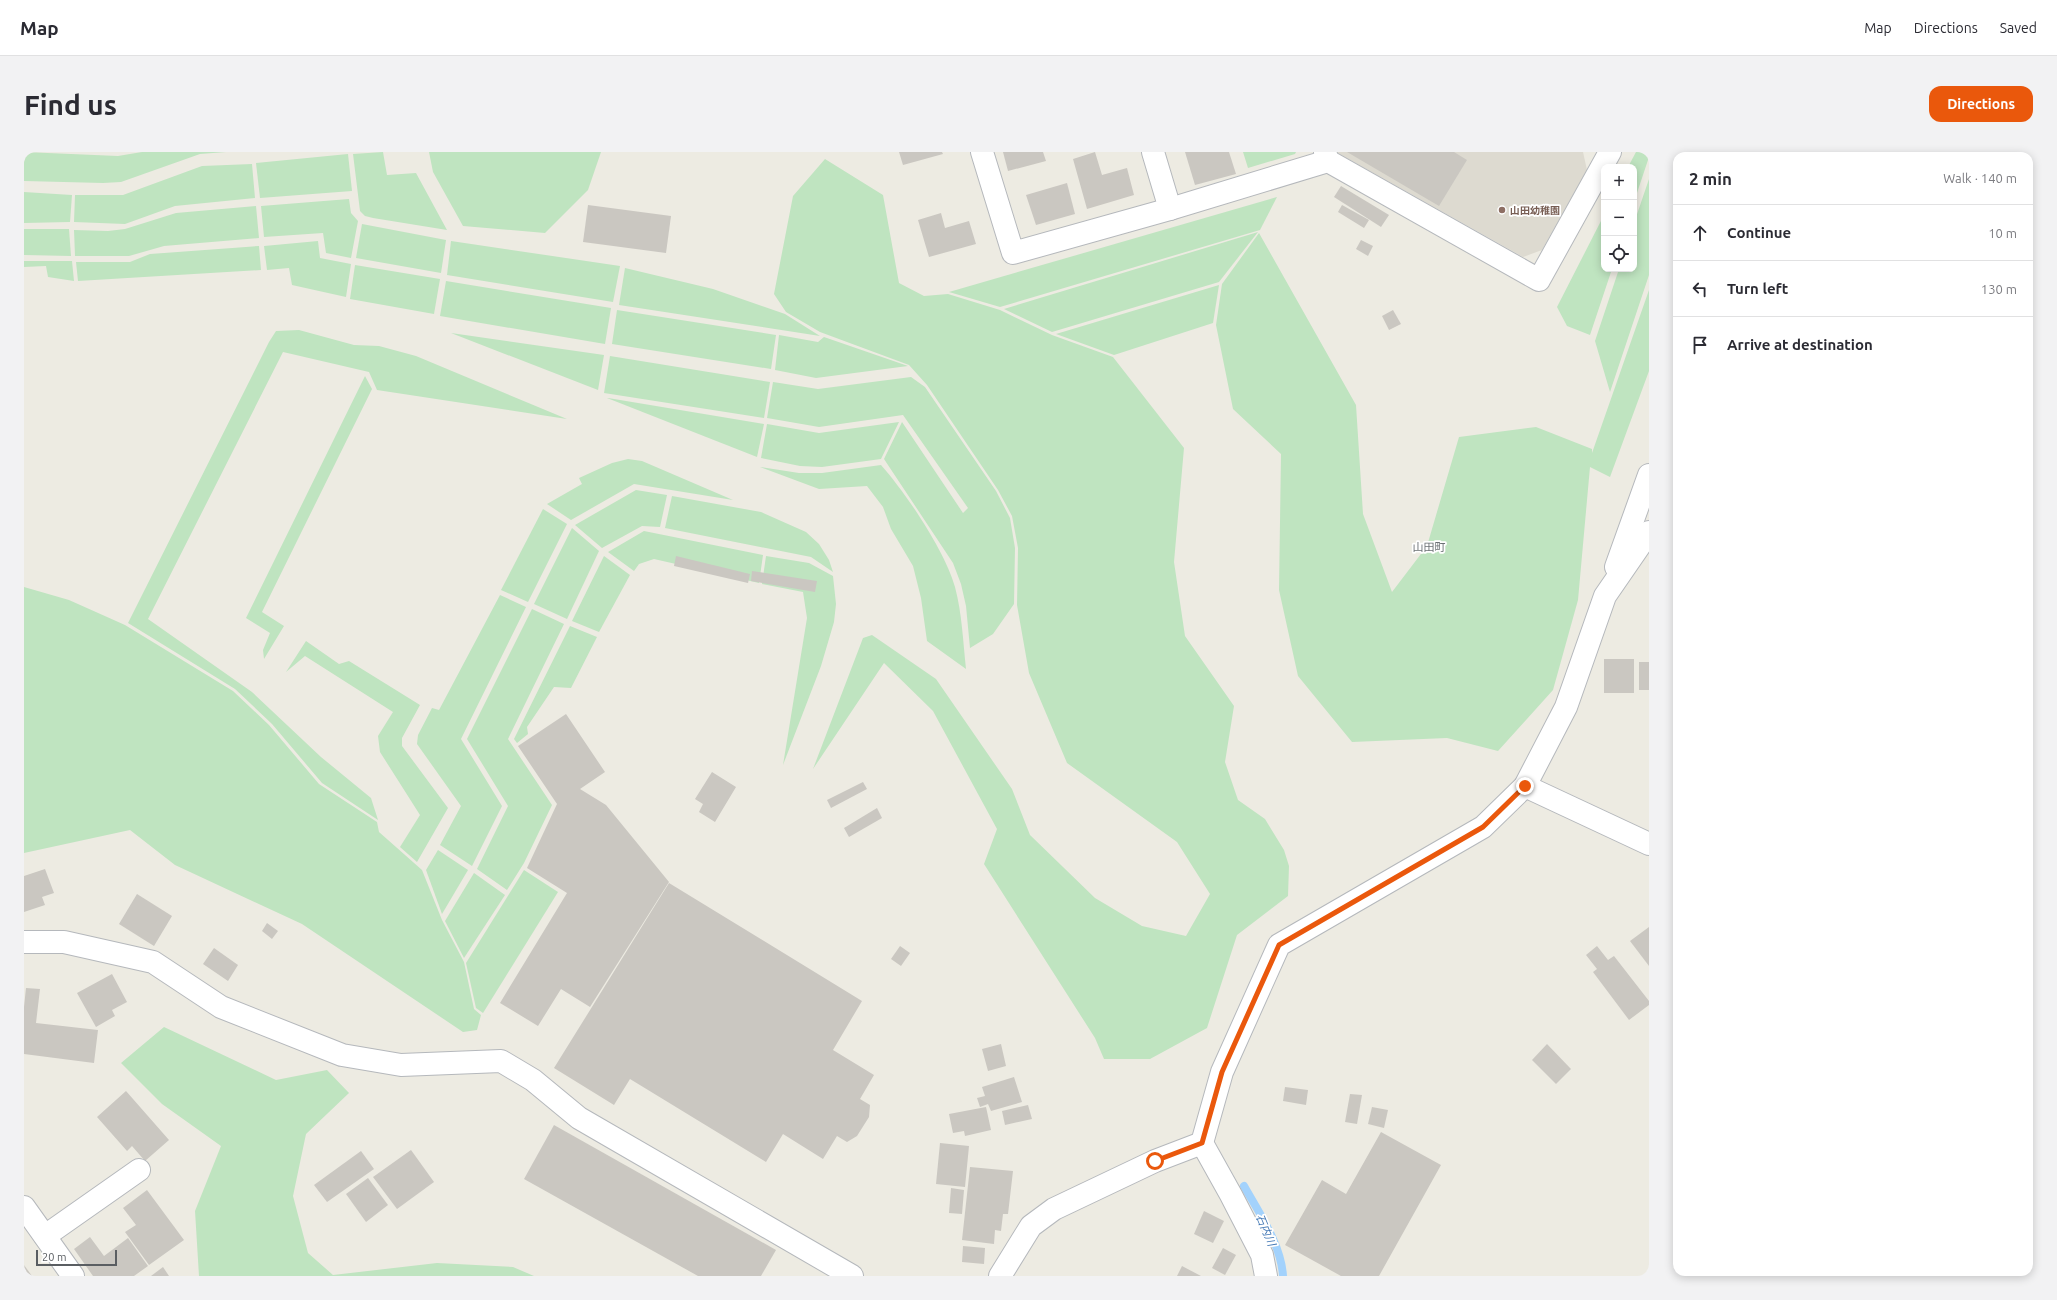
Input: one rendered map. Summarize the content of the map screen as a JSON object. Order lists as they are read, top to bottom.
{
  "districts": ["山田町"],
  "water": ["石内川"],
  "places": ["山田幼稚園"],
  "scale_bar": "20 m",
  "page": {
    "header": "Map",
    "nav": ["Map", "Directions", "Saved"],
    "buttons": "Directions",
    "title": "Find us",
    "heading": ["2 min", "Walk · 140 m"],
    "map_buttons": ["+", "−"],
    "list": [
      ["Continue", "10 m"],
      ["Turn left", "130 m"],
      "Arrive at destination"
    ],
    "scale": "20 m"
  }
}
